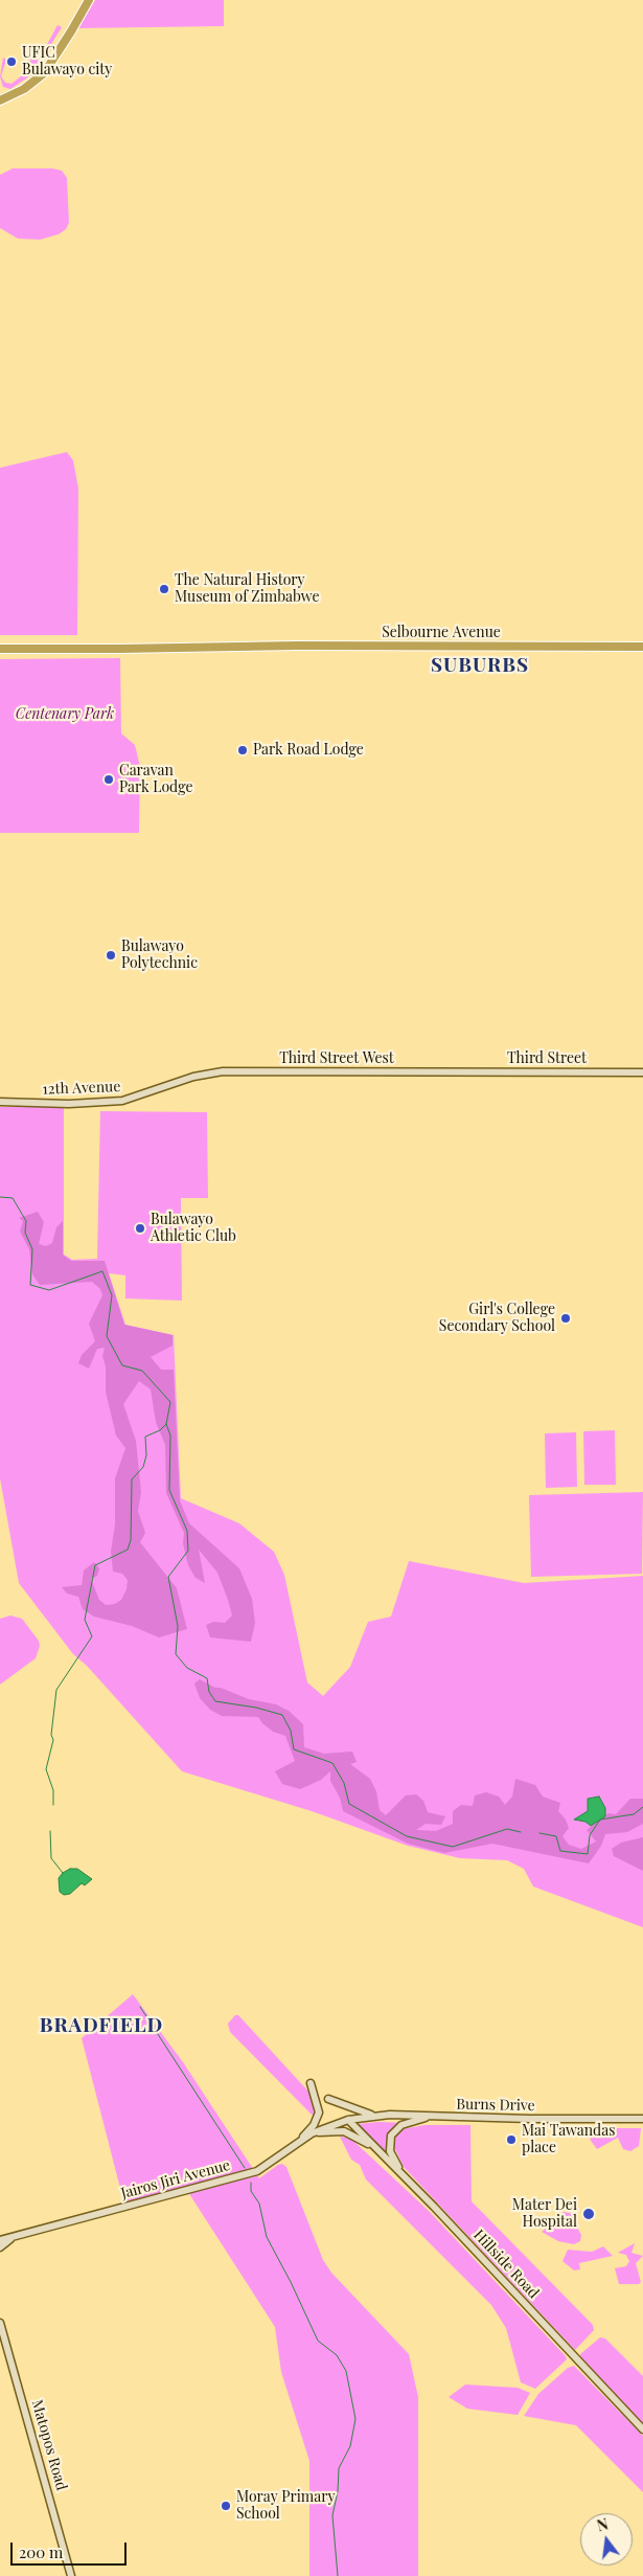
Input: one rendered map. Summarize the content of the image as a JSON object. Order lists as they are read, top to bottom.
{
  "streets": {
    "highway": ["Selbourne Avenue"],
    "main road": [
      "Third Street West",
      "Third Street",
      "12th Avenue",
      "Burns Drive",
      "Jairos Jiri Avenue",
      "Hillside Road",
      "Matopos Road"
    ]
  },
  "crossings": [
    ["Third Street West", "Third Street"],
    ["Third Street West", "12th Avenue"],
    ["Burns Drive", "Jairos Jiri Avenue"],
    ["Burns Drive", "Hillside Road"],
    ["Jairos Jiri Avenue", "Hillside Road"]
  ],
  "districts": ["SUBURBS", "BRADFIELD"],
  "parks": ["Centenary Park"],
  "places": [
    "UFIC Bulawayo city",
    "The Natural History Museum of Zimbabwe",
    "Park Road Lodge",
    "Caravan Park Lodge",
    "Bulawayo Polytechnic",
    "Bulawayo Athletic Club",
    "Girl's College Secondary School",
    "Mai Tawandas place",
    "Mater Dei Hospital",
    "Moray Primary School"
  ],
  "scale_bar": "200 m",
  "north": "top"
}
